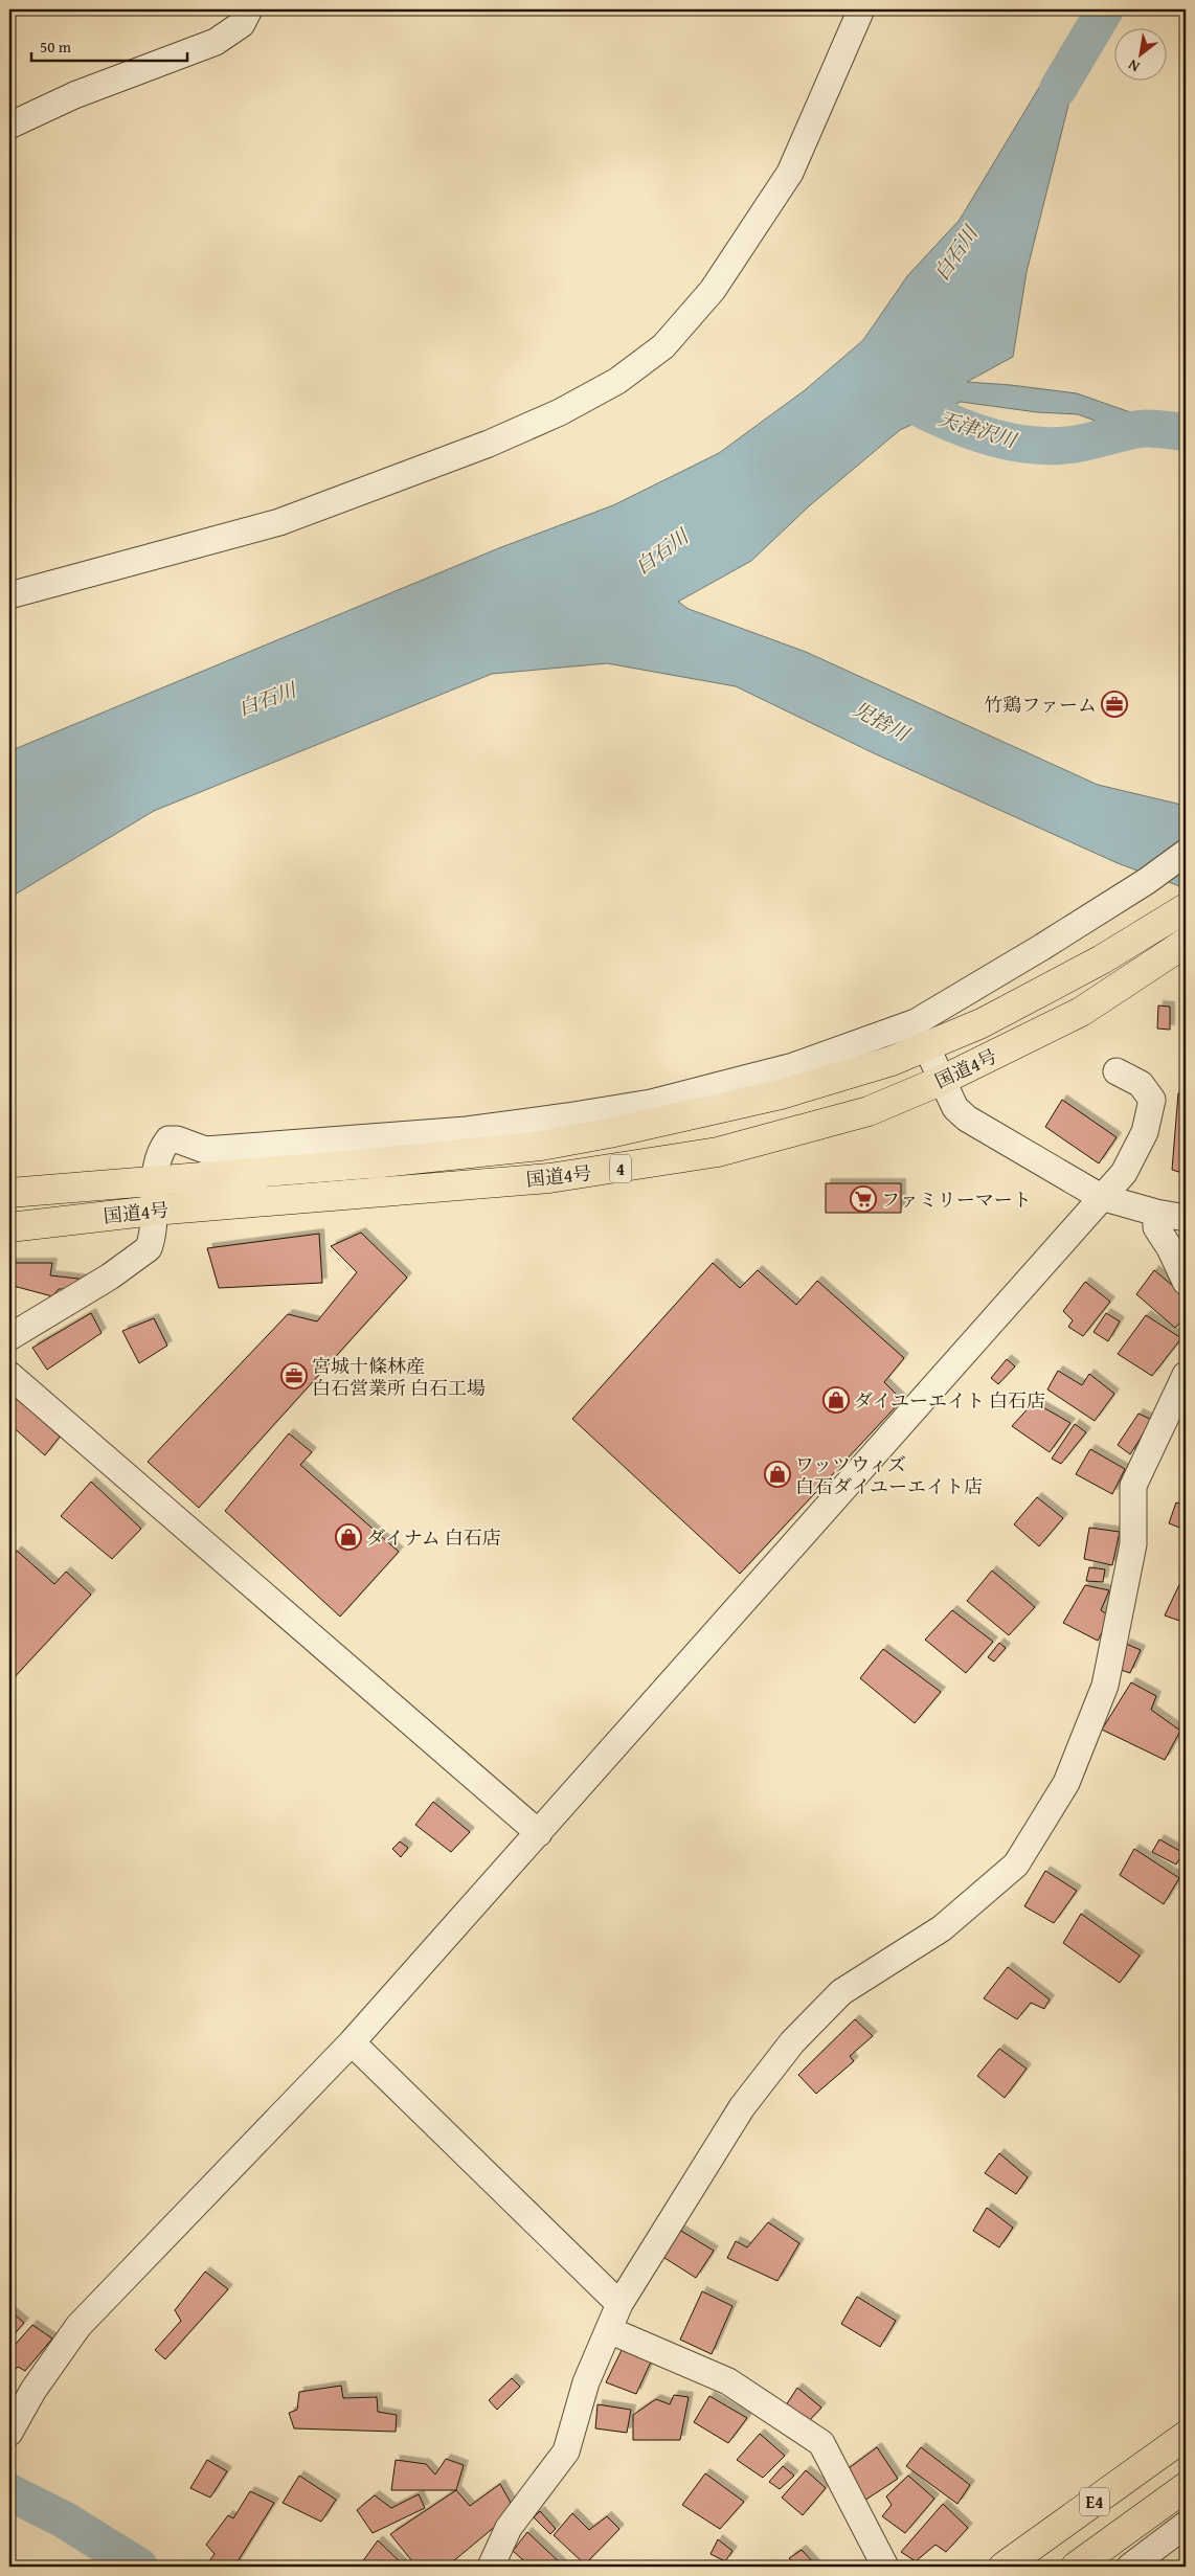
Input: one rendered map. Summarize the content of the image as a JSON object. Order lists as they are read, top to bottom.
{
  "streets": {
    "highway": ["国道4号", "4", "E4"]
  },
  "water": ["白石川", "天津沢川", "児捨川"],
  "places": {
    "office": ["竹鶏ファーム", "宮城十條林産 白石営業所 白石工場"],
    "supermarket": ["ファミリーマート"],
    "shop": ["ダイユーエイト 白石店", "ワッツウィズ 白石ダイユーエイト店", "ダイナム 白石店"]
  },
  "scale_bar": "50 m",
  "north": "bottom left"
}
